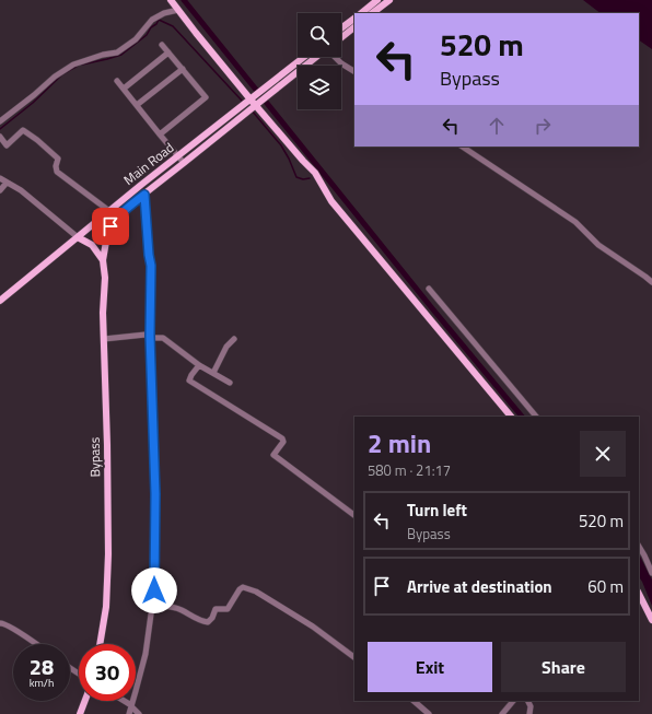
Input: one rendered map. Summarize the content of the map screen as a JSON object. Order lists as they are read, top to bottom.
{
  "streets": {
    "main road": ["Main Road", "Bypass"]
  },
  "crossings": [
    ["Main Road", "Bypass"]
  ],
  "page": {
    "turn": ["520 m", "Bypass"],
    "heading": ["2 min", "580 m · 21:17"],
    "list": [
      {
        "name": "Turn left",
        "note": "Bypass",
        "value": "520 m"
      },
      {
        "name": "Arrive at destination",
        "value": "60 m"
      }
    ],
    "buttons": ["Exit", "Share"],
    "speed": "28 km/h",
    "limit": "30"
  }
}
